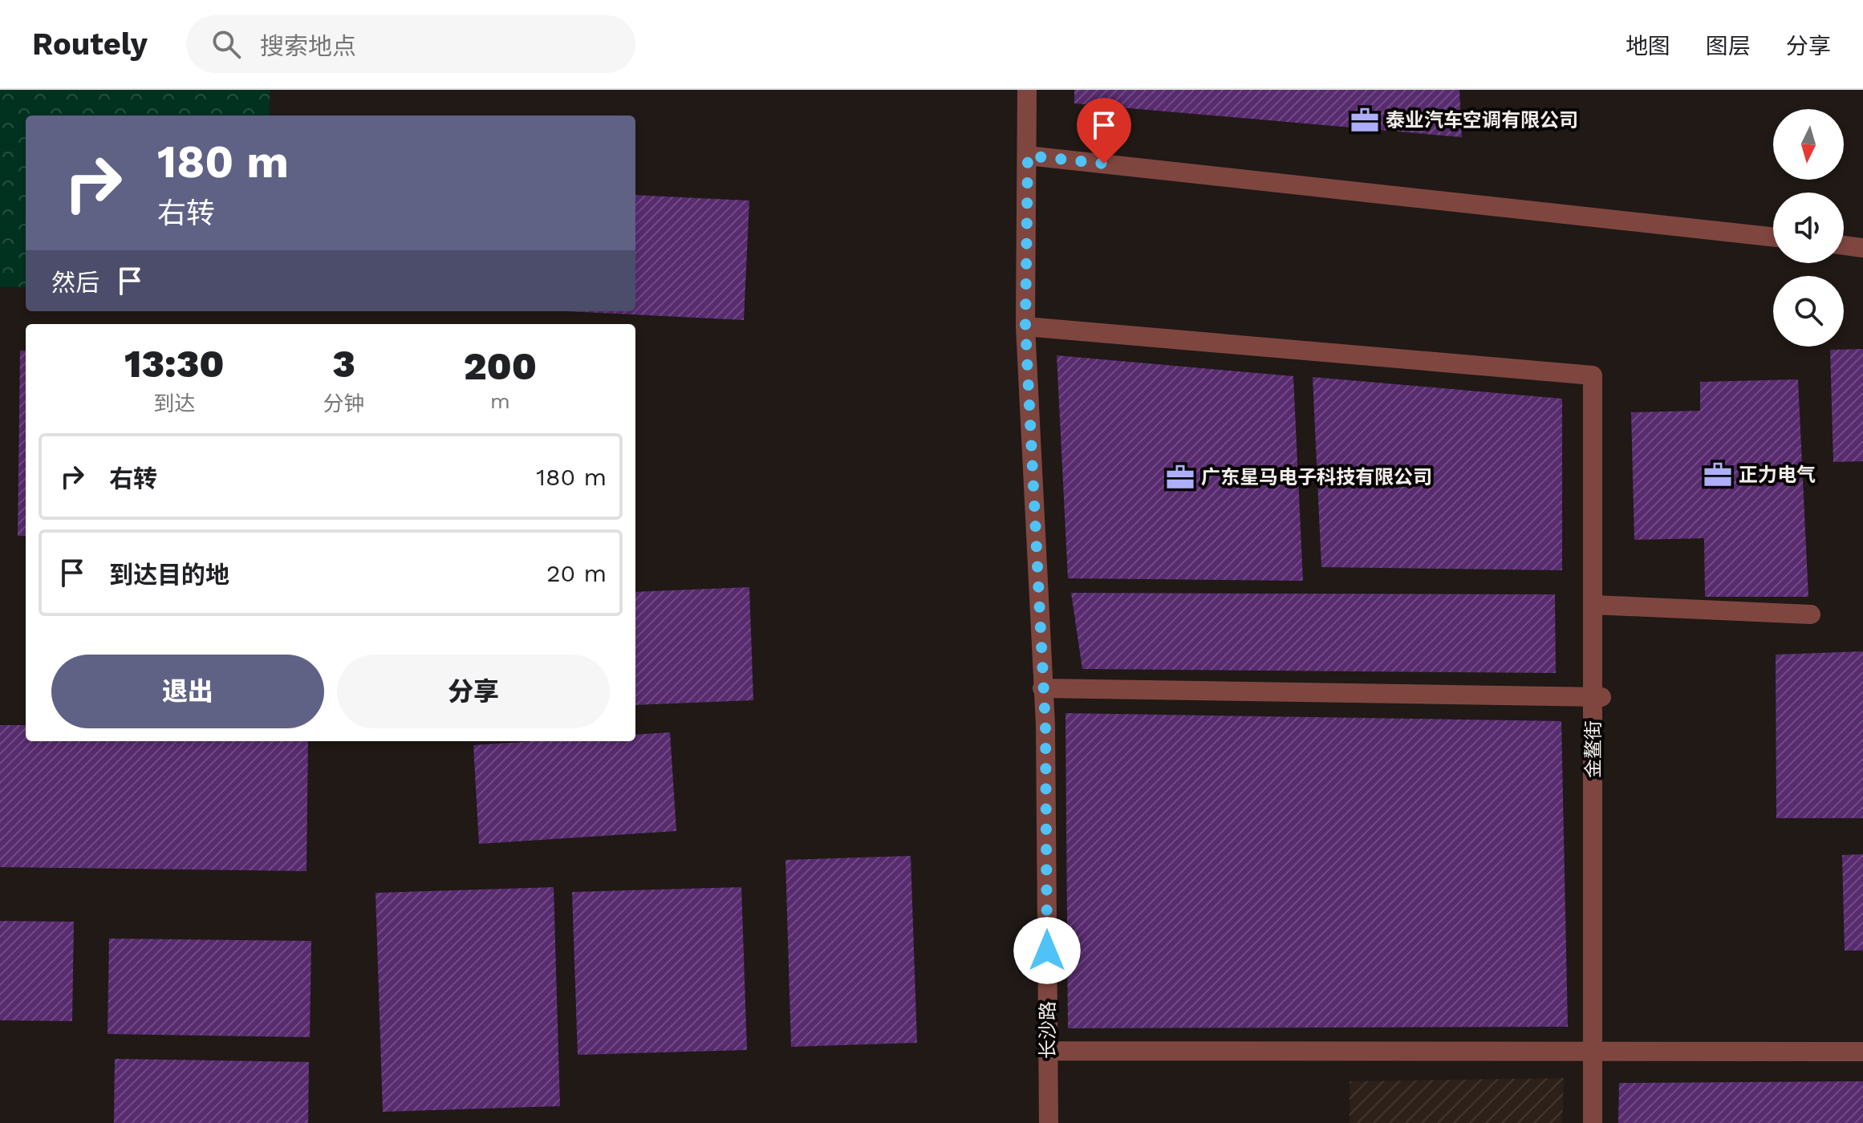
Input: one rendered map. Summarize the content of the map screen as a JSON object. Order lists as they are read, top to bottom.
{
  "streets": {
    "street": ["金鳌街", "长沙路"]
  },
  "crossings": [
    ["金鳌街", "长沙路"]
  ],
  "places": {
    "office": ["泰业汽车空调有限公司", "正力电气", "广东星马电子科技有限公司"]
  },
  "north": "bottom",
  "page": {
    "header": "Routely",
    "search": "搜索地点",
    "nav": ["地图", "图层", "分享"],
    "turn": ["180 m", "右转"],
    "then": "然后",
    "eta": [
      "13:30",
      "到达",
      "3",
      "分钟",
      "200",
      "m"
    ],
    "list": [
      {
        "name": "右转",
        "value": "180 m"
      },
      {
        "name": "到达目的地",
        "value": "20 m"
      }
    ],
    "buttons": ["退出", "分享"]
  }
}
